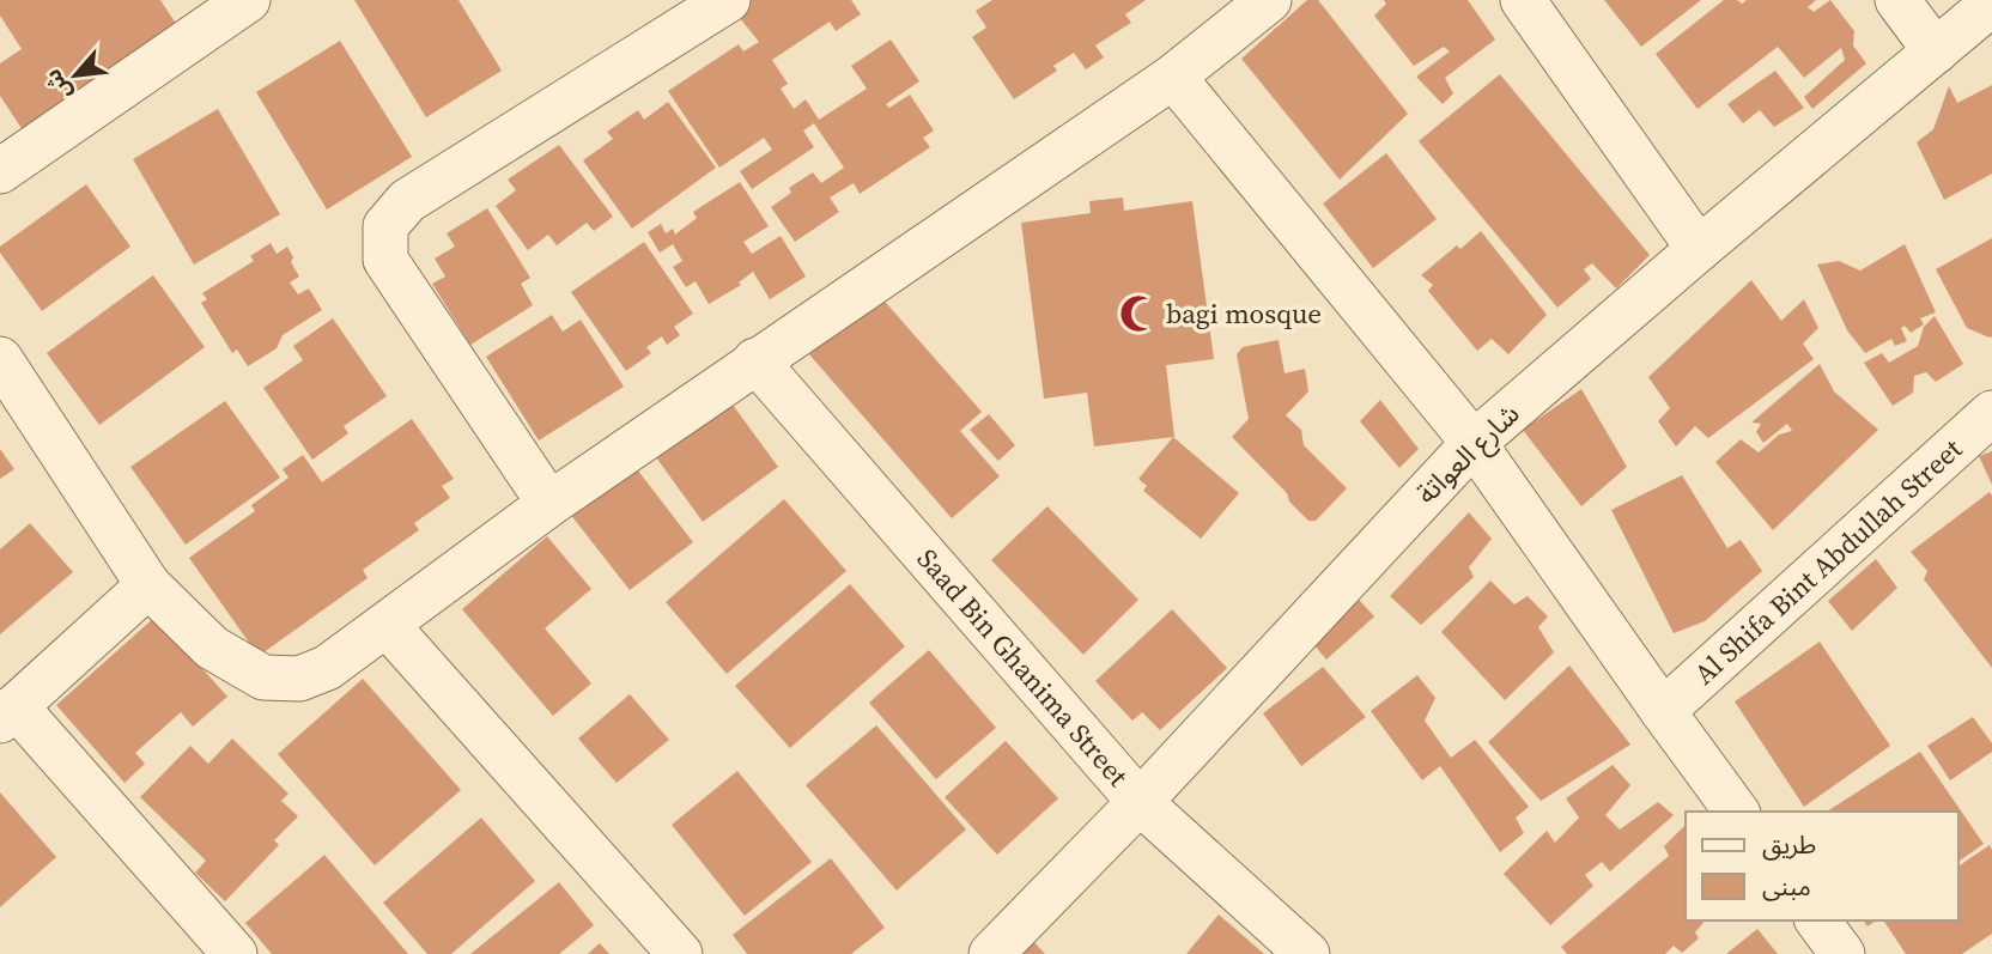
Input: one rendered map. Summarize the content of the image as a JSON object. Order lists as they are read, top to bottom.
{
  "streets": {
    "street": ["شارع العواتة", "Al Shifa Bint Abdullah Street", "Saad Bin Ghanima Street"]
  },
  "crossings": [
    ["شارع العواتة", "Saad Bin Ghanima Street"]
  ],
  "places": {
    "mosque": ["bagi mosque"]
  },
  "legend": ["طريق", "مبنى"],
  "north": "bottom left"
}
